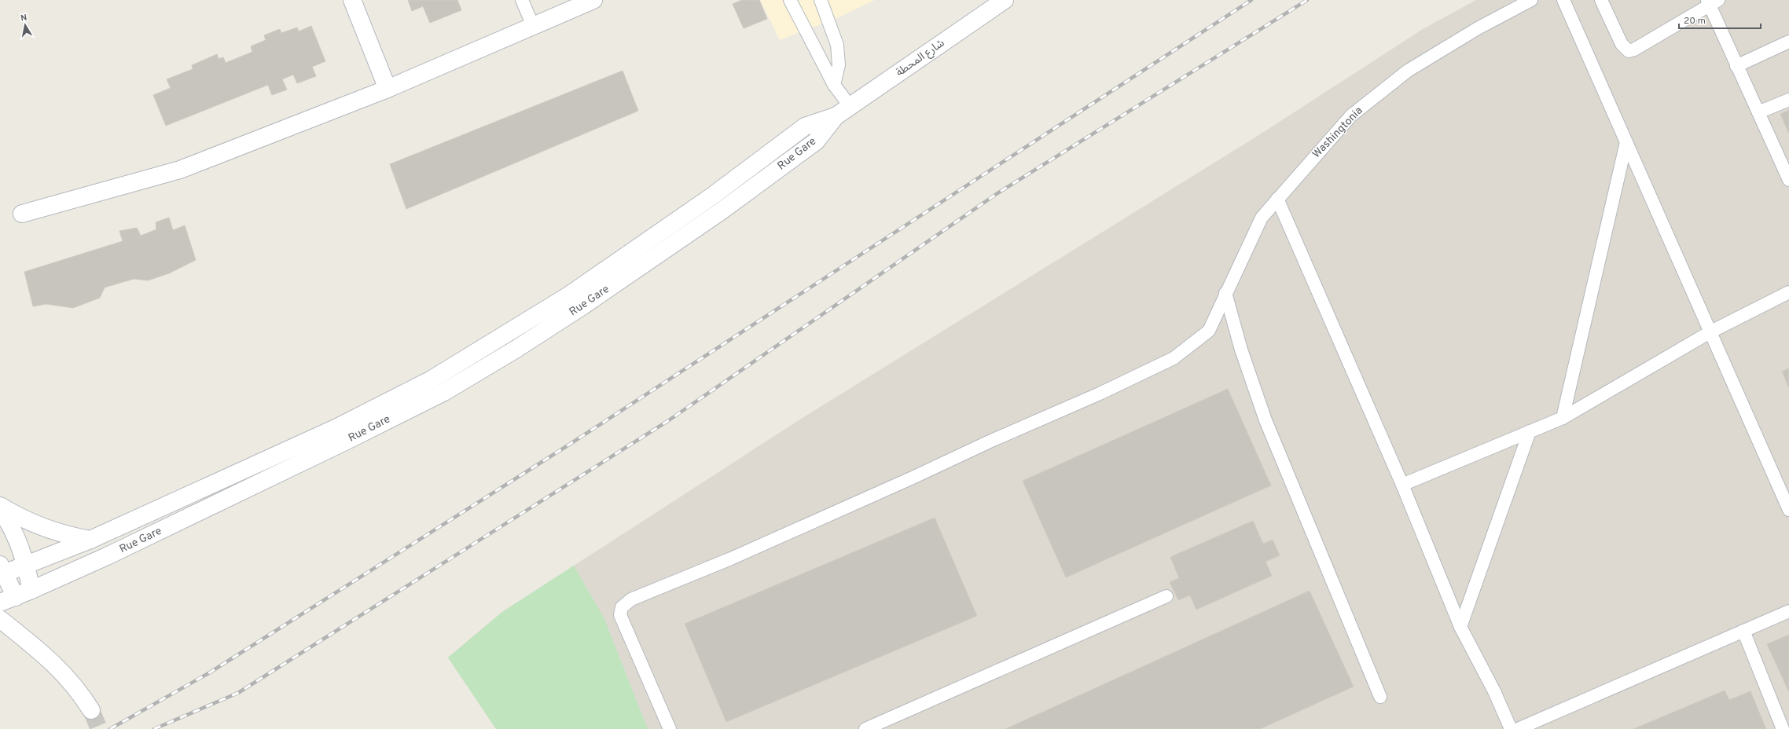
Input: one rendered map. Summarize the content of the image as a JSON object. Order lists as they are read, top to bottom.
{
  "streets": {
    "main road": ["شارع المحطة", "Rue Gare"],
    "lane": ["Washingtonia"]
  },
  "crossings": [
    ["شارع المحطة", "Rue Gare"]
  ],
  "scale_bar": "20 m",
  "north": "top"
}
